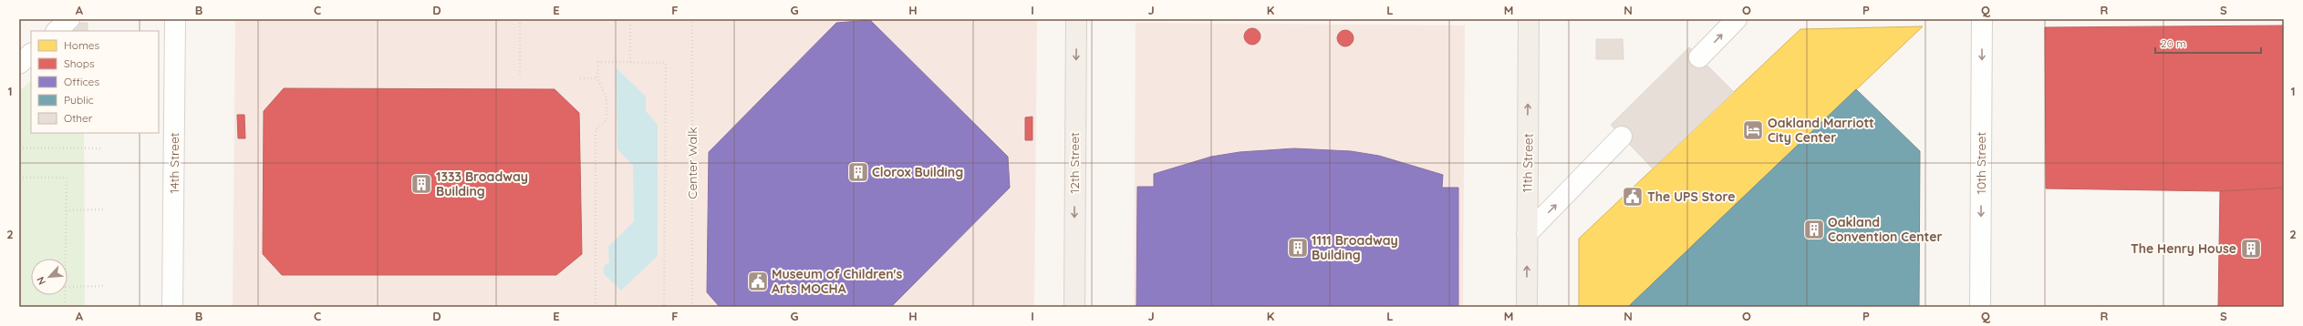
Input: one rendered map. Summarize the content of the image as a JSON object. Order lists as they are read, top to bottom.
{
  "streets": {
    "main road": ["12th Street", "11th Street"],
    "street": ["14th Street", "10th Street"],
    "path": ["Center Walk"]
  },
  "one_way": ["12th Street", "11th Street", "10th Street"],
  "places": {
    "hotel": ["Oakland Marriott City Center"],
    "building": [
      "Clorox Building",
      "1333 Broadway Building",
      "Oakland Convention Center",
      "1111 Broadway Building",
      "The Henry House"
    ],
    "public building": ["The UPS Store", "Museum of Children's Arts MOCHA"]
  },
  "legend": [
    "Homes",
    "Shops",
    "Offices",
    "Public",
    "Other"
  ],
  "scale_bar": "20 m",
  "north": "bottom left",
  "grid": {
    "columns": [
      "A",
      "B",
      "C",
      "D",
      "E",
      "F",
      "G",
      "H",
      "I",
      "J",
      "K",
      "L",
      "M",
      "N",
      "O",
      "P",
      "Q",
      "R",
      "S"
    ],
    "rows": ["1", "2"]
  }
}
